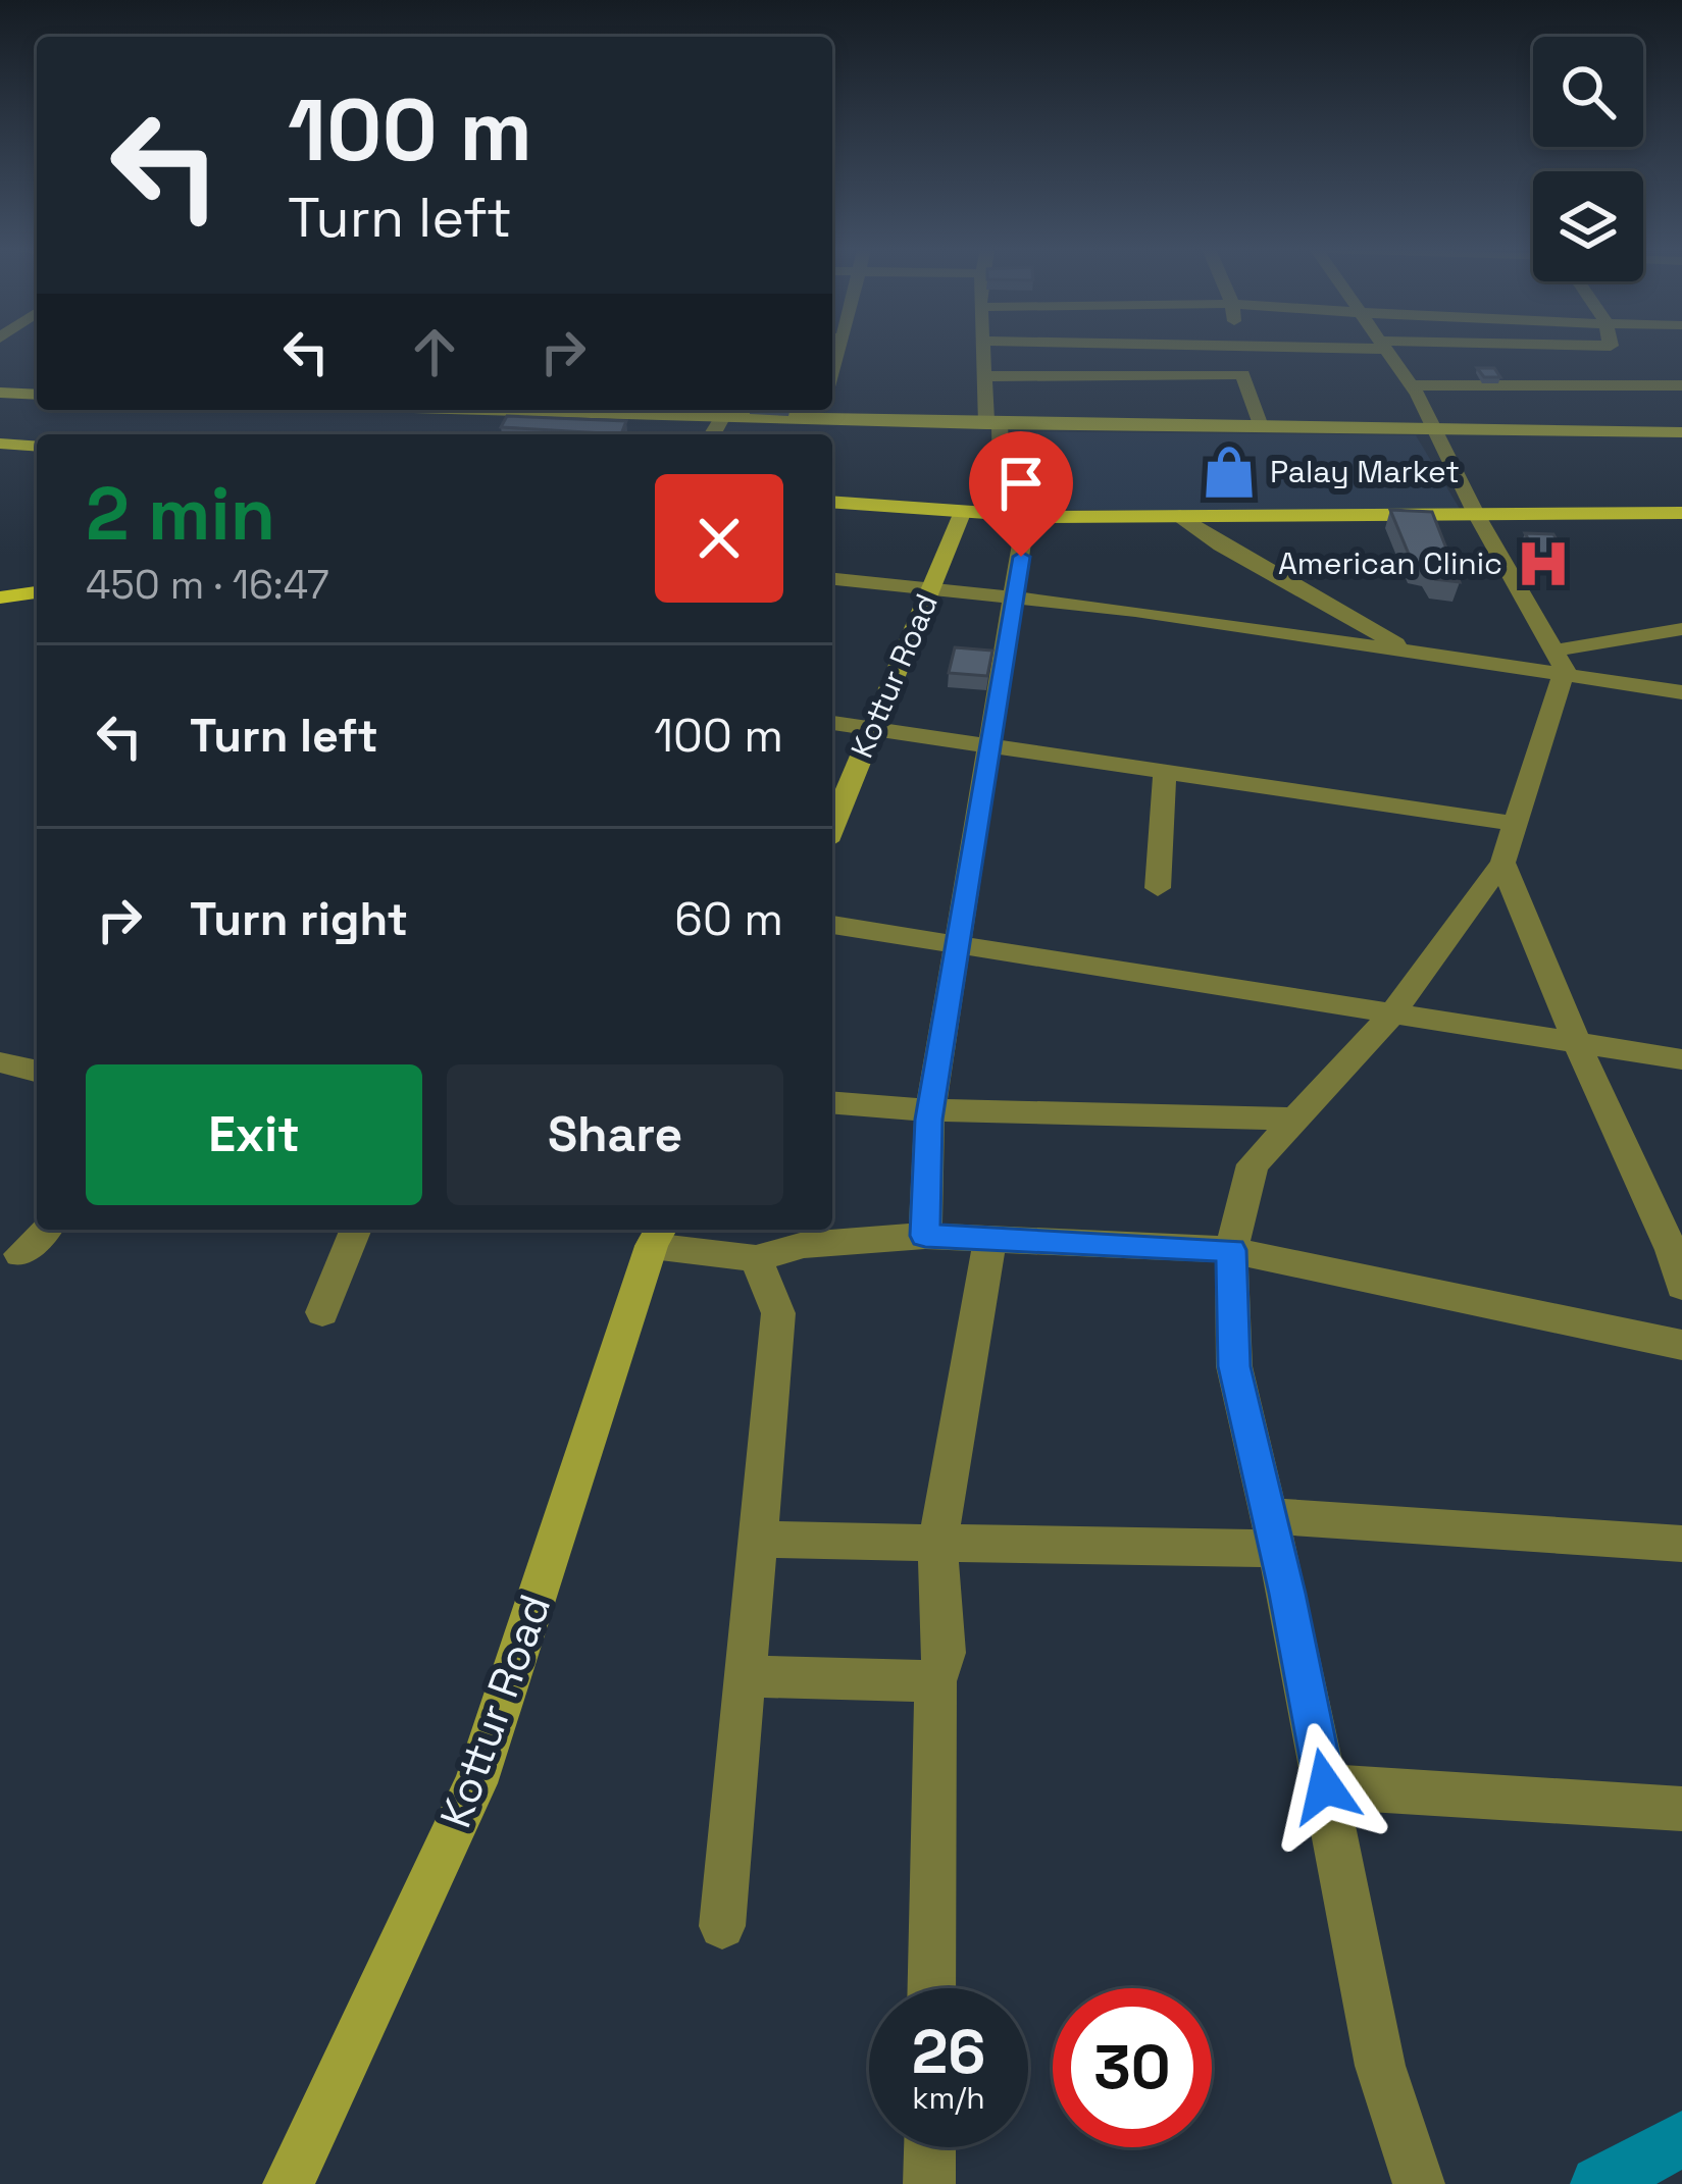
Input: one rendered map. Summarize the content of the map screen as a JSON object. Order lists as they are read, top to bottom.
{
  "streets": {
    "street": ["Kottur Road"]
  },
  "places": {
    "shop": ["Palay Market"],
    "hospital": ["American Clinic"]
  },
  "page": {
    "turn": ["100 m", "Turn left"],
    "heading": ["2 min", "450 m · 16:47"],
    "list": [
      {
        "name": "Turn left",
        "value": "100 m"
      },
      {
        "name": "Turn right",
        "value": "60 m"
      }
    ],
    "buttons": ["Exit", "Share"],
    "speed": "26 km/h",
    "limit": "30"
  }
}
